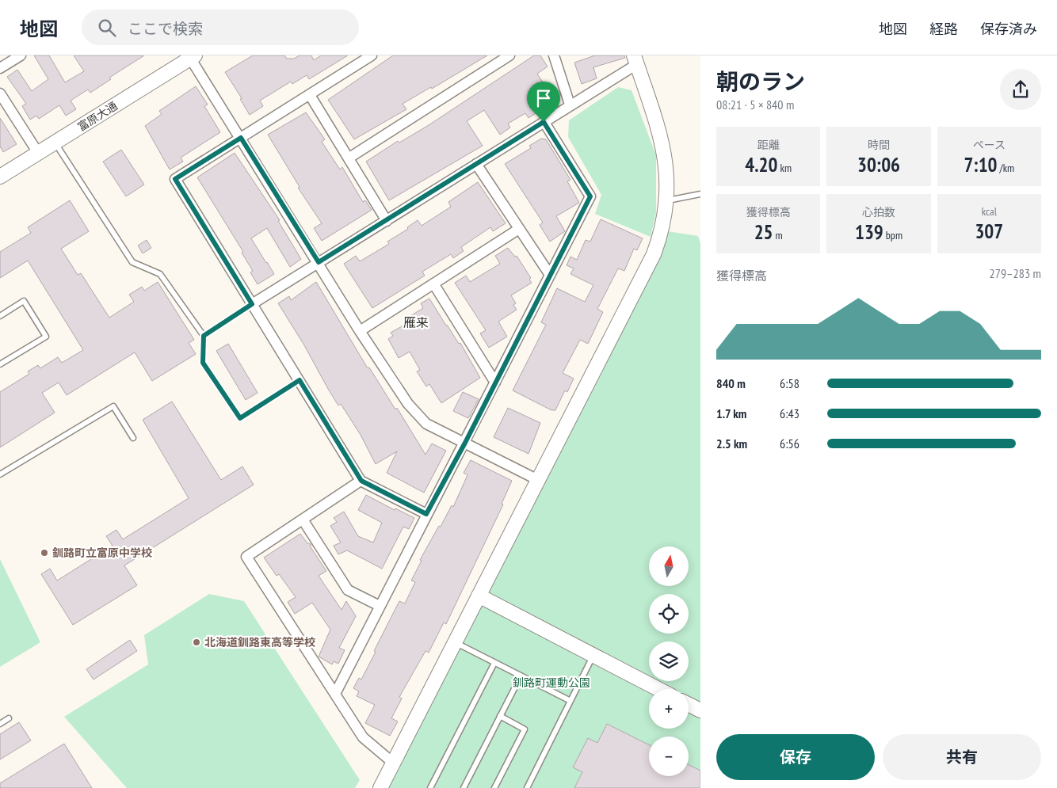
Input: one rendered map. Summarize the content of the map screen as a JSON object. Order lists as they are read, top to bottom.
{
  "streets": {
    "street": ["富原大通"]
  },
  "districts": ["雁来"],
  "parks": ["釧路町運動公園"],
  "places": ["釧路町立富原中学校", "北海道釧路東高等学校"],
  "north": "top",
  "page": {
    "header": "地図",
    "search": "ここで検索",
    "nav": ["地図", "経路", "保存済み"],
    "heading": ["朝のラン", "08:21 · 5 × 840 m"],
    "stats": [
      ["距離", "4.20 km"],
      ["時間", "30:06"],
      ["ペース", "7:10 /km"],
      ["獲得標高", "25 m"],
      ["心拍数", "139 bpm"],
      ["kcal", "307"]
    ],
    "chart": ["獲得標高", "279–283 m"],
    "list": [
      {
        "name": "840 m",
        "note": "6:58"
      },
      {
        "name": "1.7 km",
        "note": "6:43"
      },
      {
        "name": "2.5 km",
        "note": "6:56"
      }
    ],
    "map_buttons": ["+", "−"],
    "buttons": ["保存", "共有"]
  }
}
